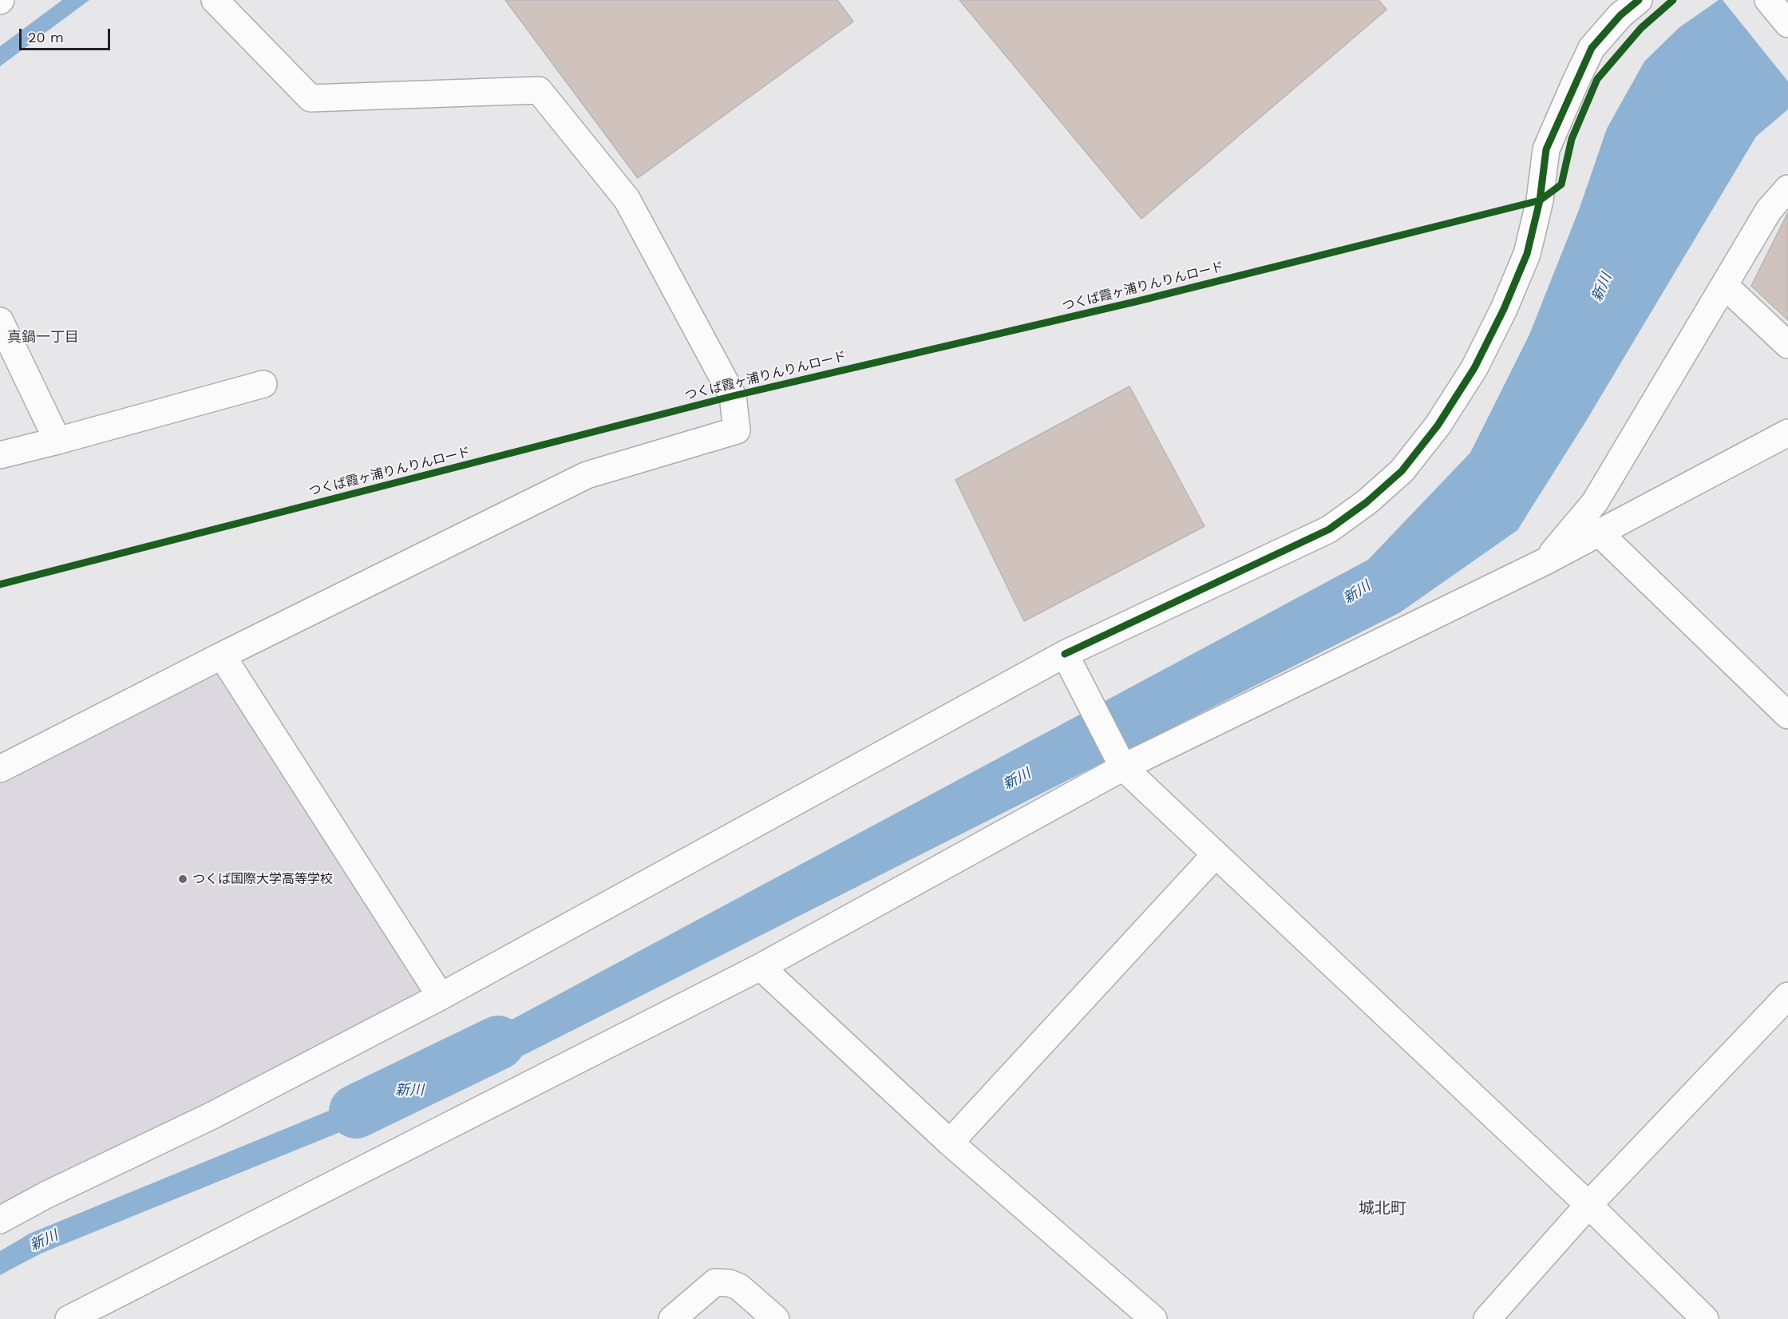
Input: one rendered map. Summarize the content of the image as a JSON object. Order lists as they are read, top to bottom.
{
  "streets": {
    "cycle path": ["つくば霞ヶ浦りんりんロード"]
  },
  "districts": ["真鍋一丁目", "城北町"],
  "water": ["新川"],
  "places": ["つくば国際大学高等学校"],
  "scale_bar": "20 m"
}
